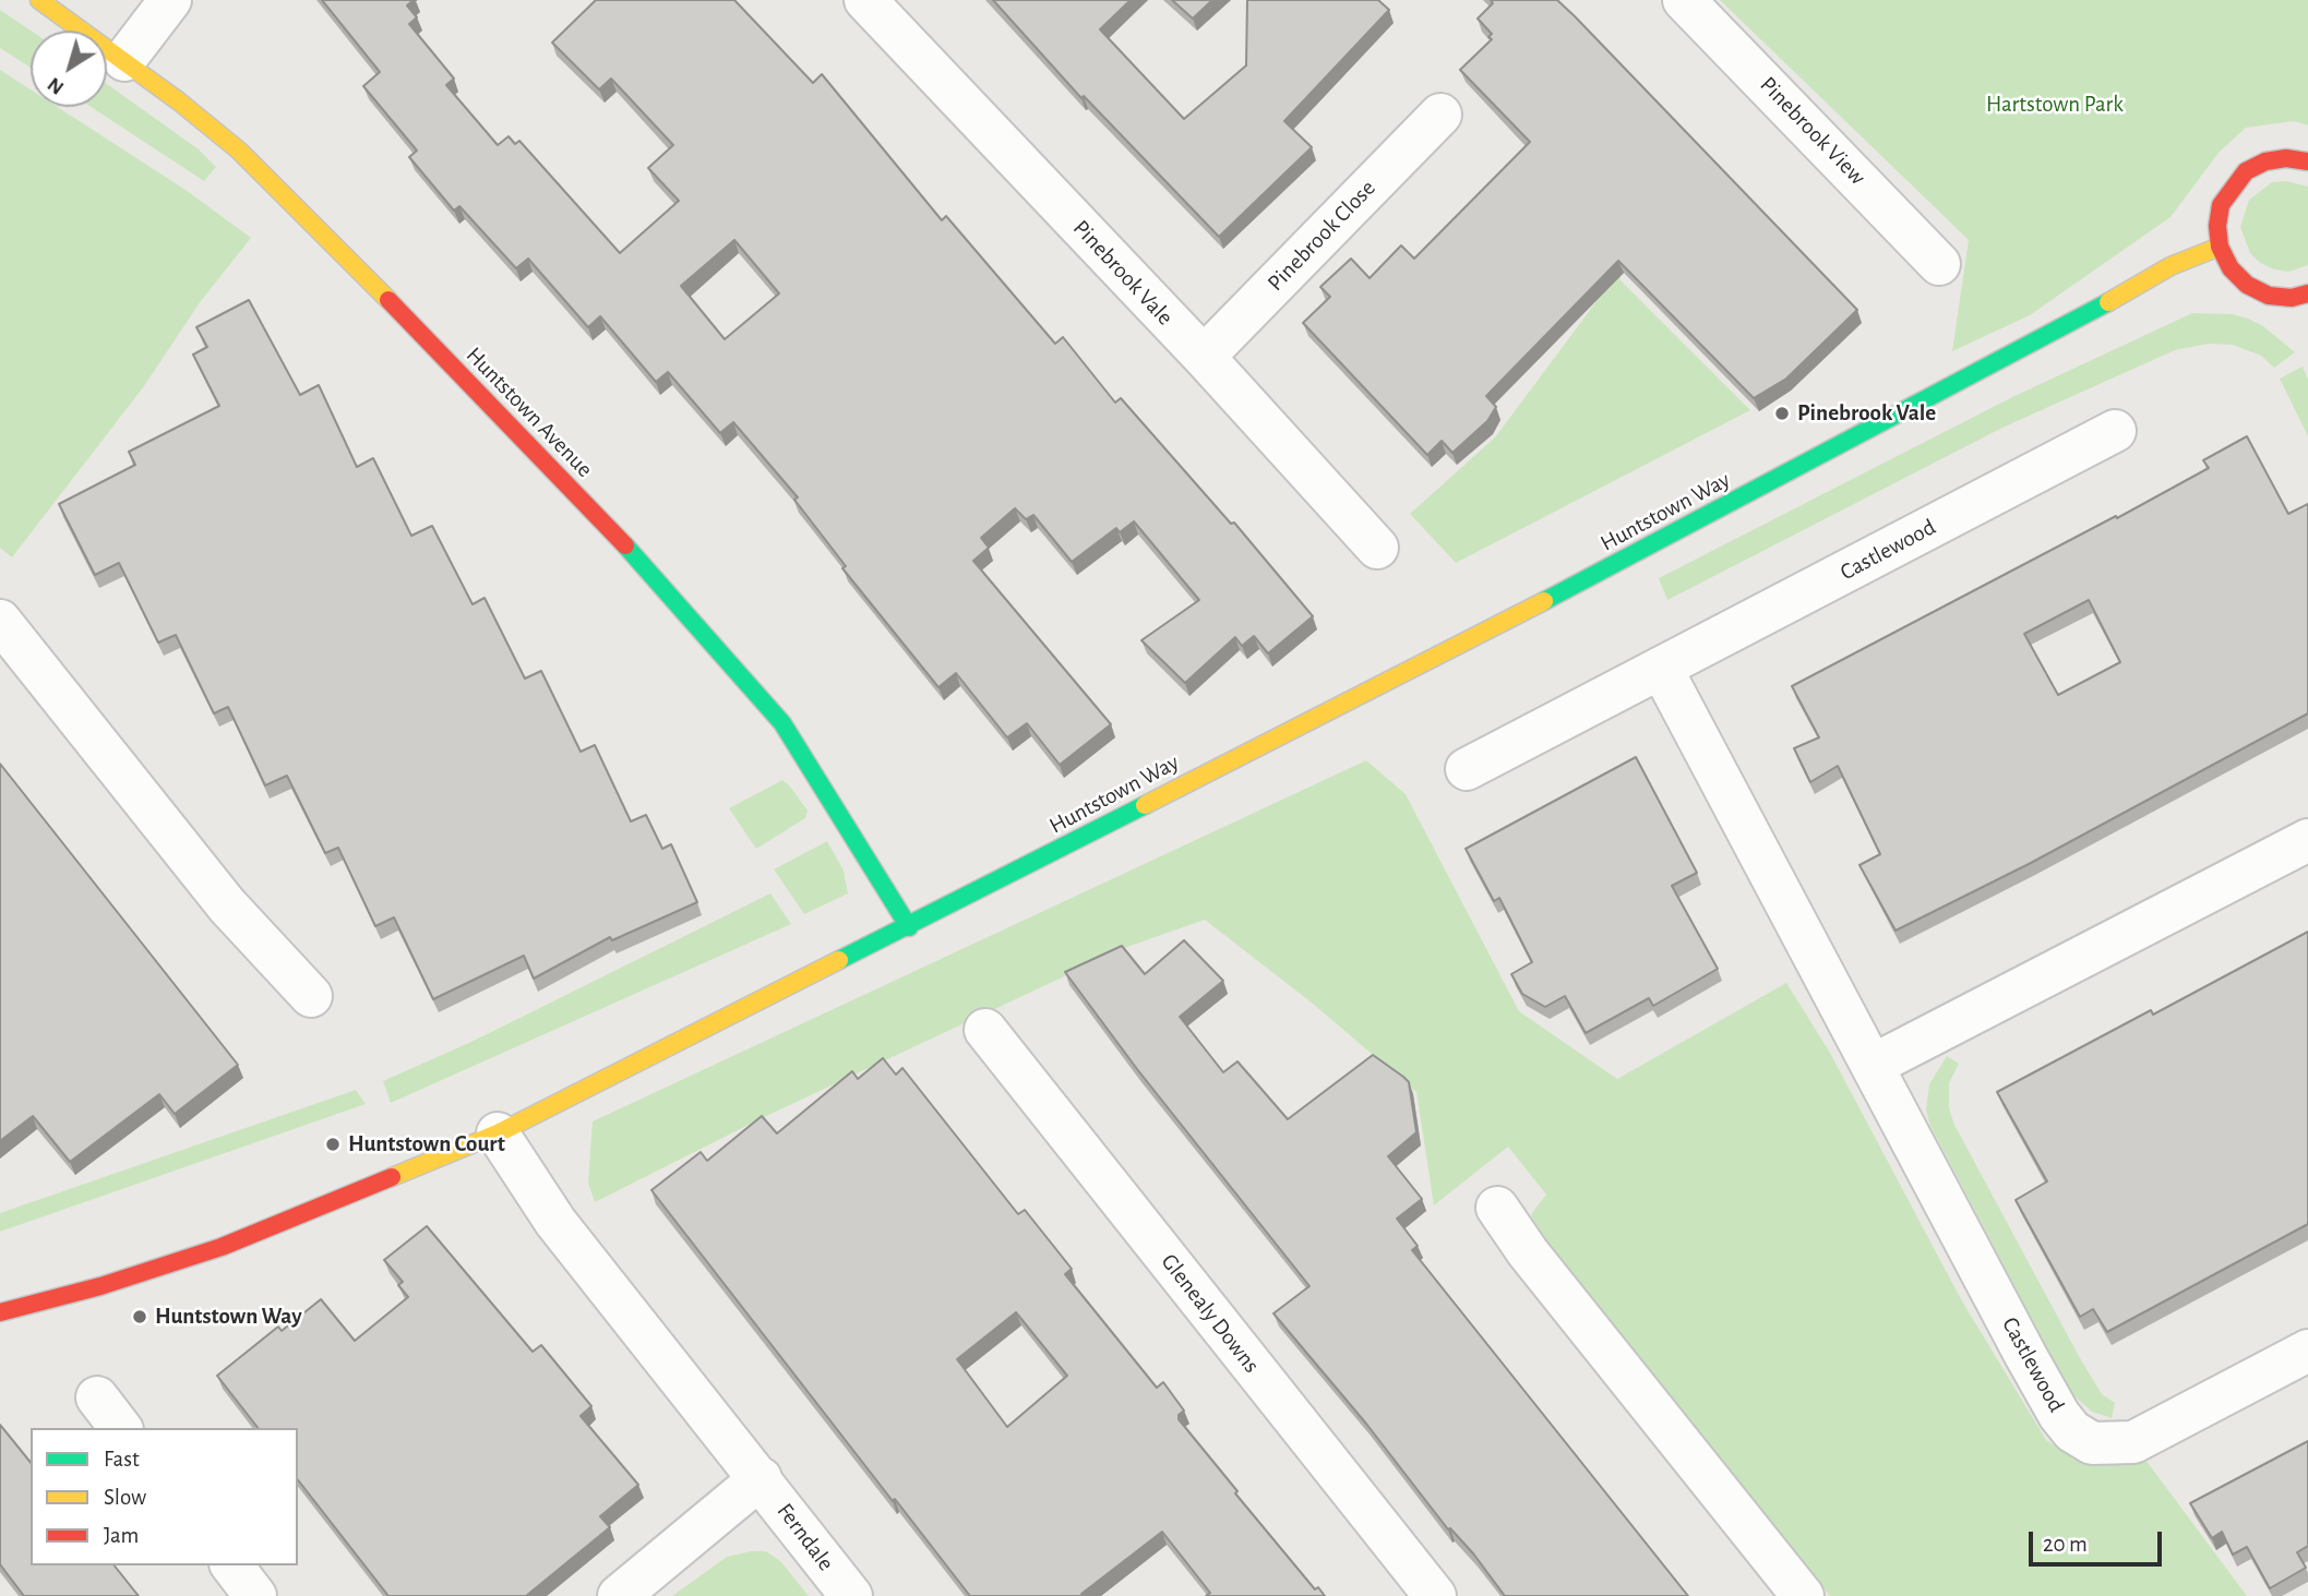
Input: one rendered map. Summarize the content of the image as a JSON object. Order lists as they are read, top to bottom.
{
  "streets": {
    "street": [
      "Pinebrook View",
      "Pinebrook Close",
      "Pinebrook Vale",
      "Huntstown Avenue",
      "Huntstown Way",
      "Castlewood",
      "Glenealy Downs",
      "Ferndale"
    ]
  },
  "crossings": [
    ["Pinebrook Close", "Pinebrook Vale"],
    ["Huntstown Avenue", "Huntstown Way"],
    ["Huntstown Way", "Ferndale"]
  ],
  "parks": ["Hartstown Park"],
  "places": ["Pinebrook Vale", "Huntstown Court", "Huntstown Way"],
  "legend": ["Fast", "Slow", "Jam"],
  "scale_bar": "20 m",
  "north": "bottom left"
}
